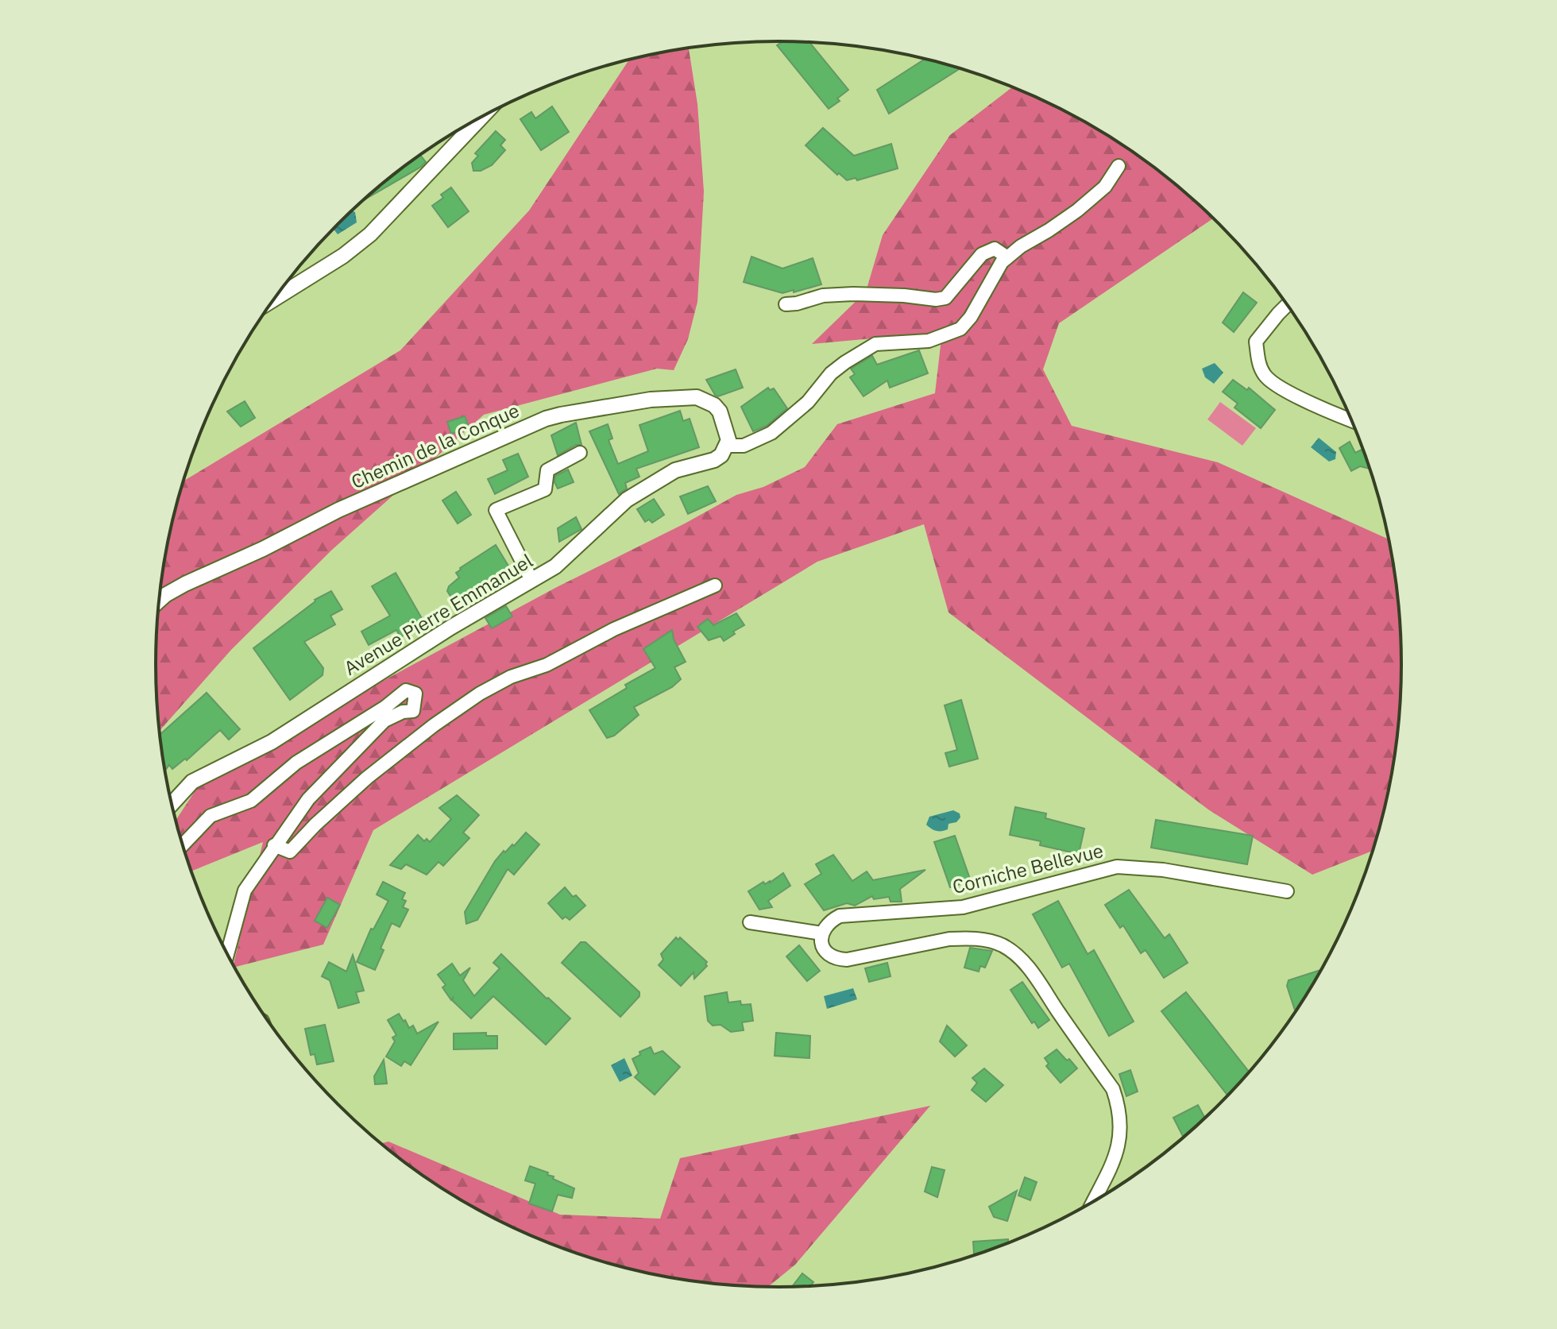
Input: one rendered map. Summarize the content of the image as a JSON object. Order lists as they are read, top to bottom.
{
  "streets": {
    "street": ["Chemin de la Conque", "Avenue Pierre Emmanuel", "Corniche Bellevue"]
  },
  "crossings": [
    ["Chemin de la Conque", "Avenue Pierre Emmanuel"]
  ]
}
